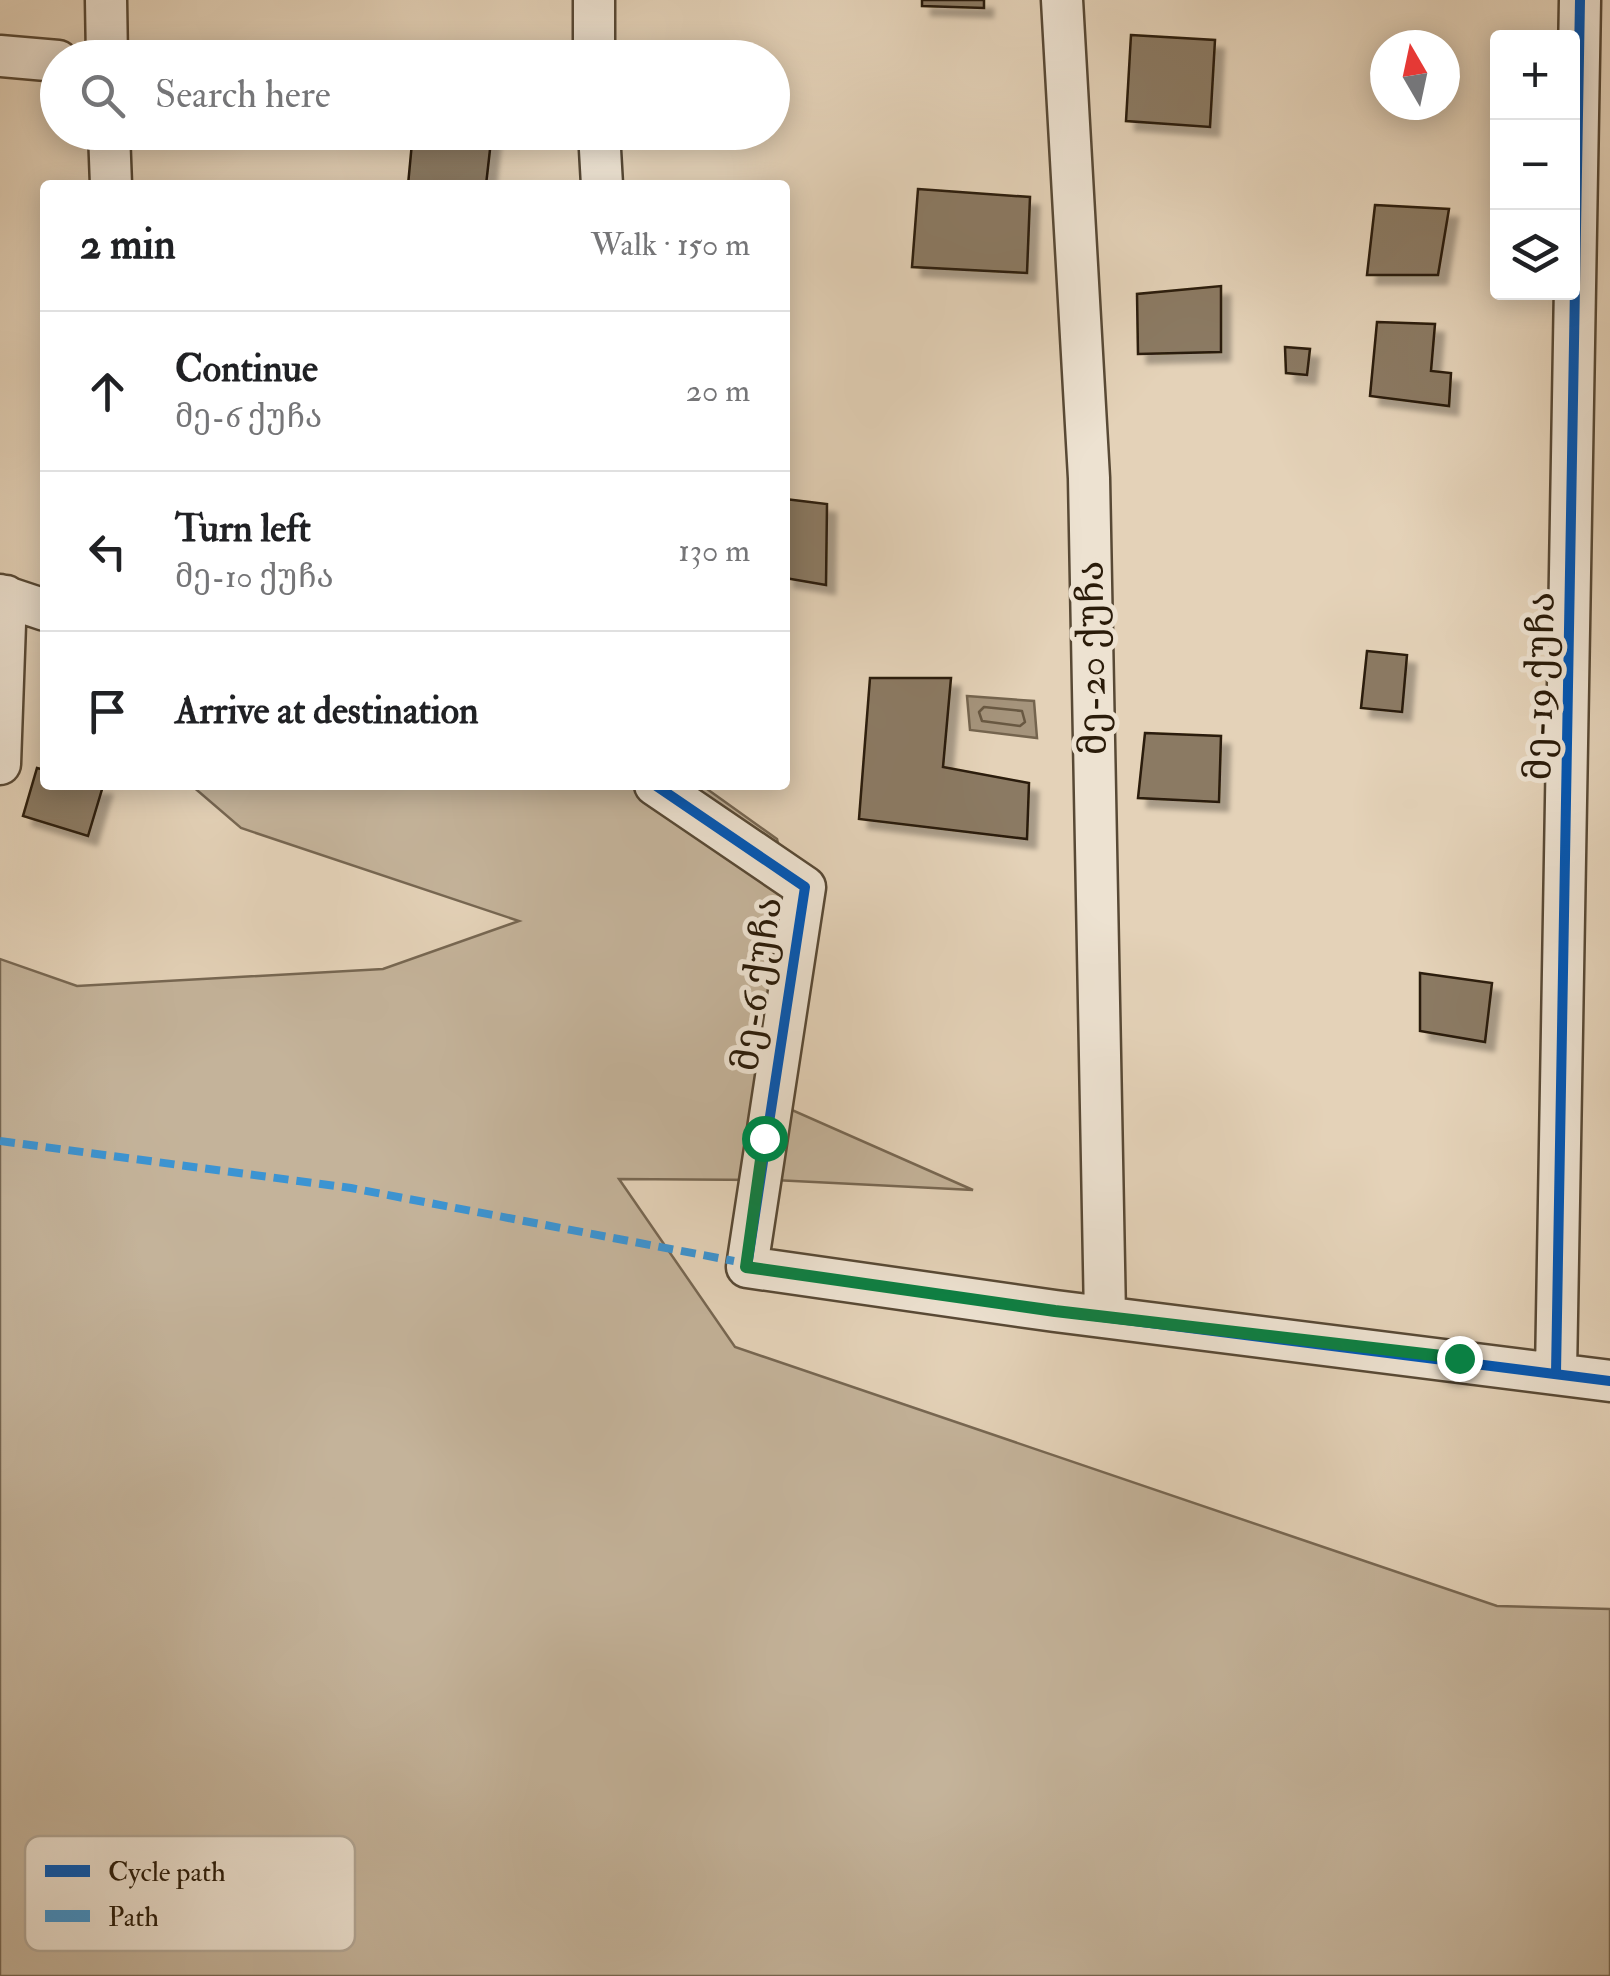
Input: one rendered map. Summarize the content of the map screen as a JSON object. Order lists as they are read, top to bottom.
{
  "streets": {
    "street": ["მე-20 ქუჩა", "მე-19 ქუჩა", "მე-6 ქუჩა"]
  },
  "crossings": [
    ["მე-20 ქუჩა", "მე-6 ქუჩა"]
  ],
  "legend": ["Cycle path", "Path"],
  "north": "top",
  "page": {
    "map_buttons": ["+", "−"],
    "search": "Search here",
    "heading": ["2 min", "Walk · 150 m"],
    "list": [
      ["Continue", "მე-6 ქუჩა", "20 m"],
      ["Turn left", "მე-10 ქუჩა", "130 m"],
      "Arrive at destination"
    ]
  }
}
